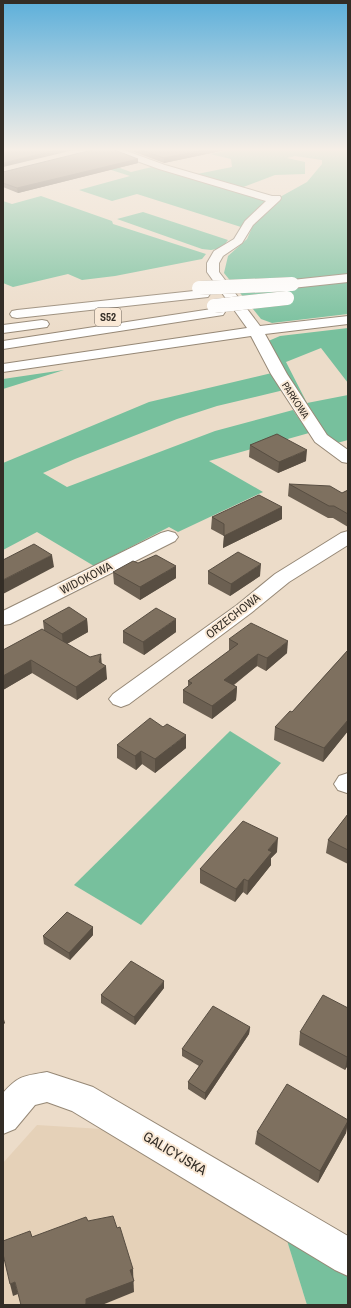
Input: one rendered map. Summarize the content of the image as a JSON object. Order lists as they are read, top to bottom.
{
  "streets": {
    "main road": [
      "S52",
      "PARKOWA",
      "WIDOKOWA",
      "ORZECHOWA",
      "GALICYJSKA"
    ]
  }
}
